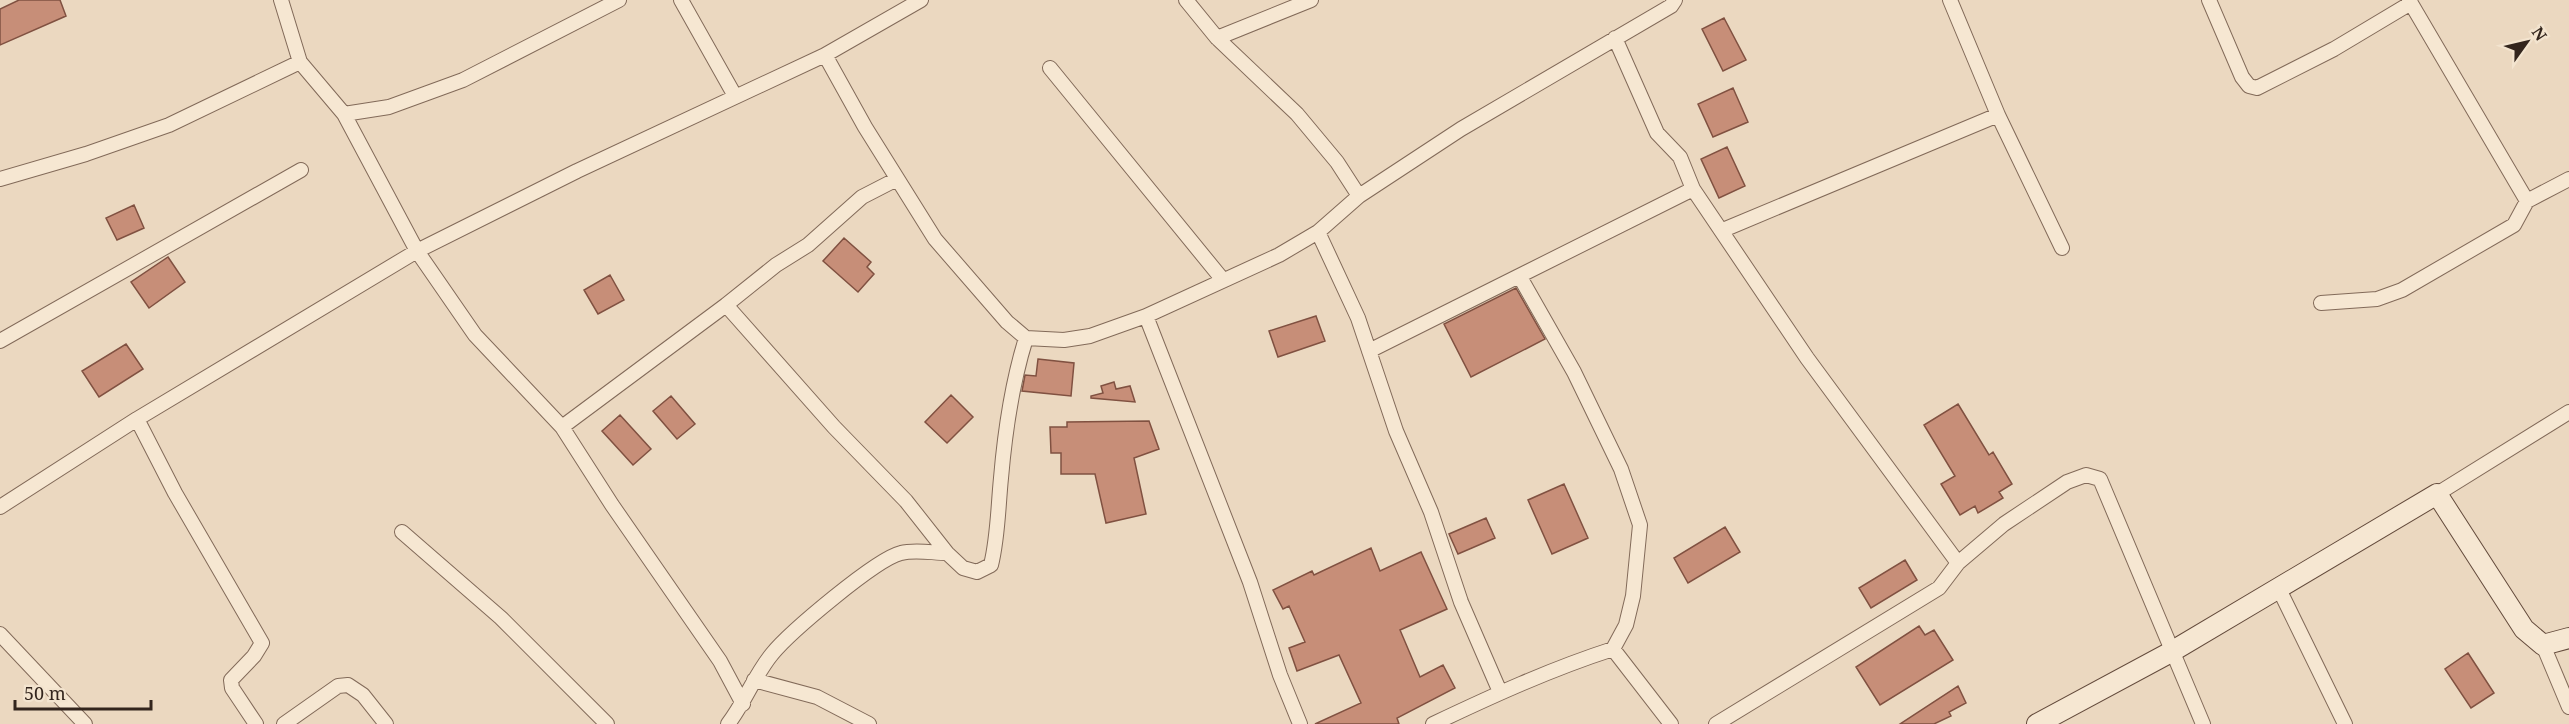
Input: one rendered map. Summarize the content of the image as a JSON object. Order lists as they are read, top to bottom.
{
  "scale_bar": "50 m",
  "north": "top right"
}
